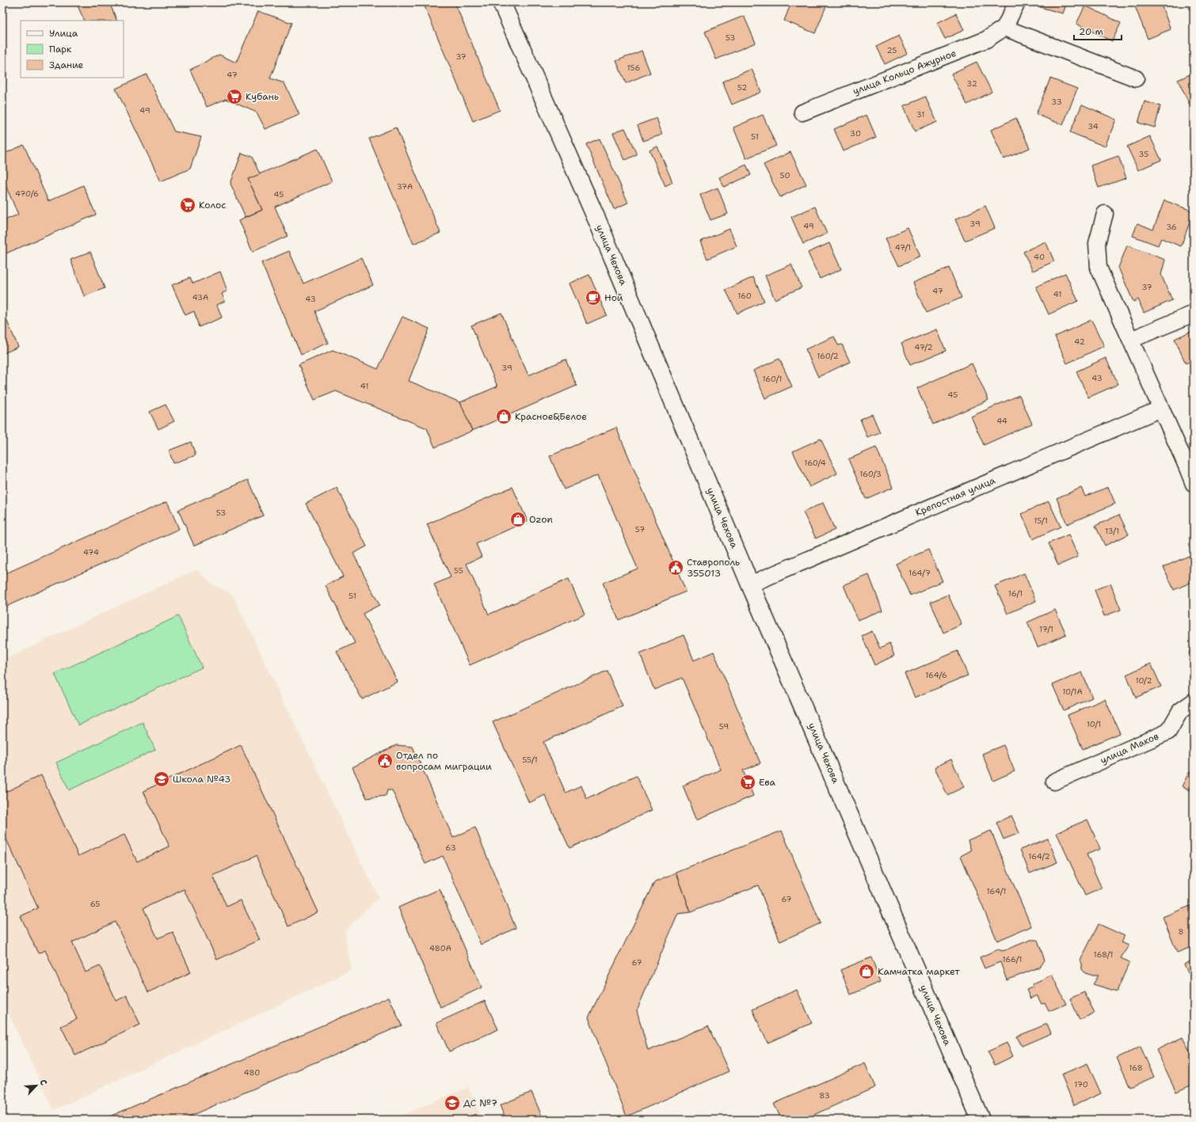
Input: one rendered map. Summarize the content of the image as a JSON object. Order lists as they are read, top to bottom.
{
  "streets": {
    "street": [
      "улица Кольцо Ажурное",
      "улица Чехова",
      "Крепостная улица",
      "улица Маков"
    ]
  },
  "crossings": [
    ["улица Чехова", "Крепостная улица"]
  ],
  "places": {
    "supermarket": ["Кубань", "Колос", "Ева"],
    "cafe": ["Ной"],
    "shop": ["Красное&Белое", "Ozon", "Камчатка маркет"],
    "public building": ["Ставрополь 355013", "Отдел по вопросам миграции"],
    "school or university": ["Школа №43", "ДС №7"]
  },
  "house_numbers": [
    "53",
    "25",
    "37",
    "156",
    "47",
    "32",
    "52",
    "33",
    "49",
    "31",
    "34",
    "30",
    "51",
    "35",
    "50",
    "37А",
    "470/6",
    "45",
    "39",
    "49",
    "36",
    "47/1",
    "40",
    "37",
    "47",
    "41",
    "160",
    "43А",
    "43",
    "42",
    "47/2",
    "160/2",
    "39",
    "43",
    "160/1",
    "41",
    "45",
    "44",
    "160/4",
    "160/3",
    "53",
    "15/1",
    "57",
    "13/1",
    "474",
    "55",
    "164/7",
    "16/1",
    "51",
    "17/1",
    "164/6",
    "10/2",
    "10/1А",
    "10/1",
    "59",
    "55/1",
    "63",
    "164/2",
    "164/1",
    "67",
    "65",
    "8",
    "480А",
    "168/1",
    "166/1",
    "67",
    "168",
    "480",
    "170",
    "83"
  ],
  "legend": ["Улица", "Парк", "Здание"],
  "scale_bar": "20 m",
  "north": "top right"
}
